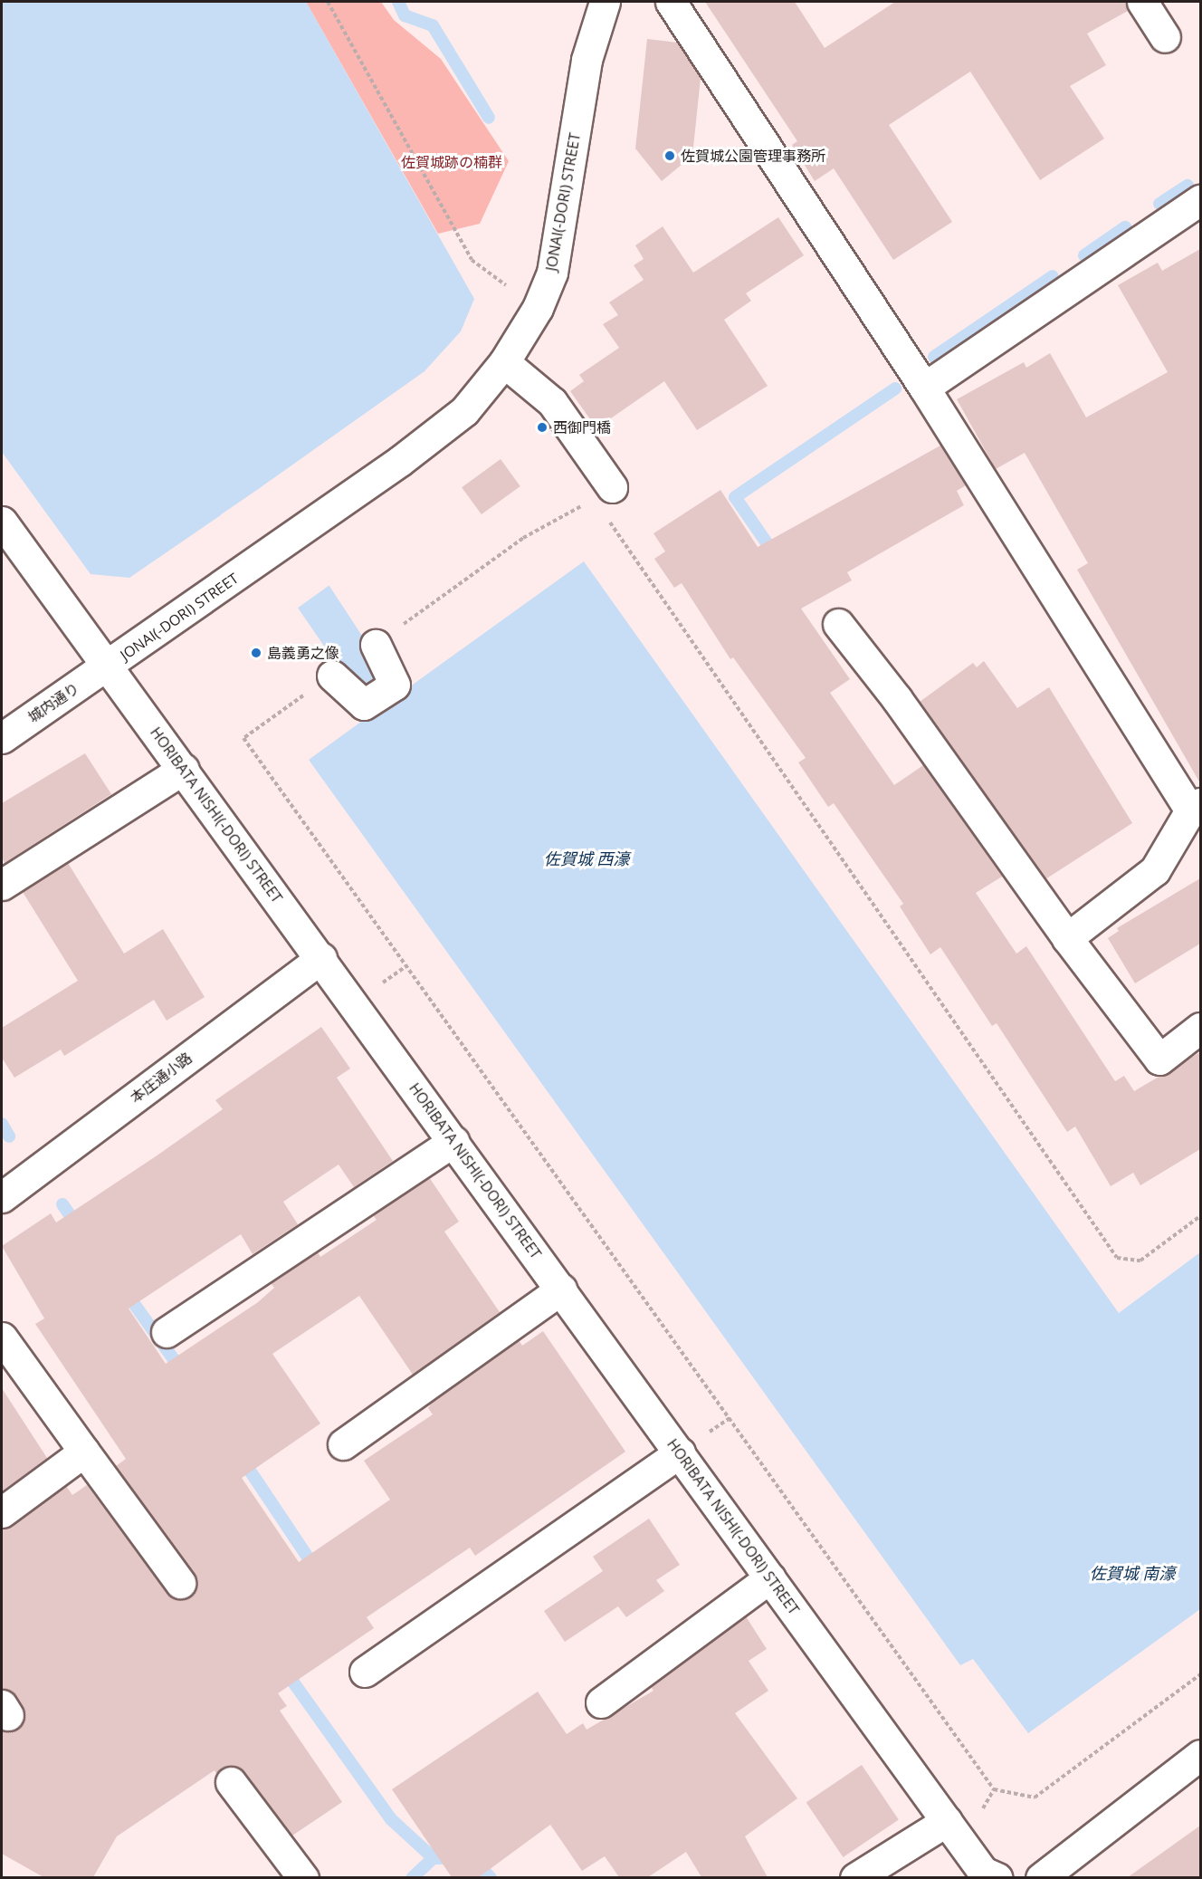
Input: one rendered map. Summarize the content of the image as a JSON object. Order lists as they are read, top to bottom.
{
  "streets": {
    "street": [
      "JONAI(-DORI) STREET",
      "城内通り",
      "HORIBATA NISHI(-DORI) STREET",
      "本庄通小路"
    ]
  },
  "crossings": [
    ["JONAI(-DORI) STREET", "城内通り"],
    ["JONAI(-DORI) STREET", "HORIBATA NISHI(-DORI) STREET"],
    ["城内通り", "HORIBATA NISHI(-DORI) STREET"],
    ["HORIBATA NISHI(-DORI) STREET", "本庄通小路"]
  ],
  "water": ["佐賀城 西濠", "佐賀城 南濠"],
  "parks": ["佐賀城跡の楠群"],
  "places": ["佐賀城公園管理事務所", "西御門橋", "島義勇之像"]
}
